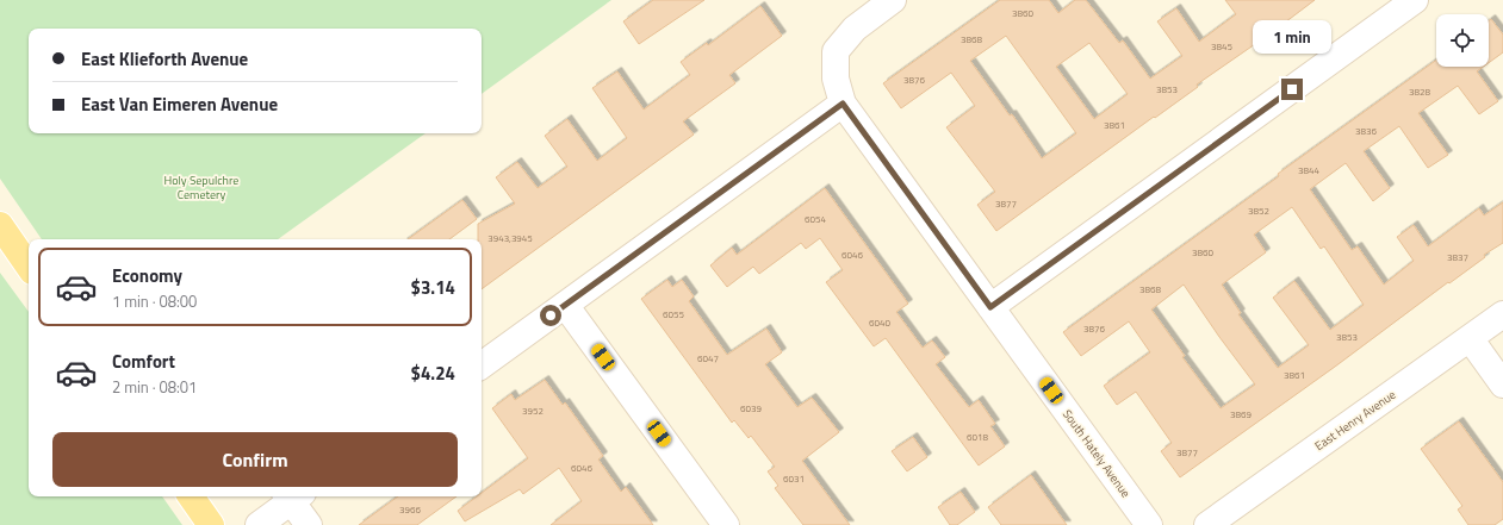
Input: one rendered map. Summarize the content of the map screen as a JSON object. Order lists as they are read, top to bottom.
{
  "streets": {
    "street": ["East Henry Avenue", "South Hately Avenue"]
  },
  "parks": ["Holy Sepulchre Cemetery"],
  "house_numbers": [
    "3860",
    "3868",
    "3845",
    "3876",
    "3853",
    "3828",
    "3861",
    "3836",
    "3844",
    "3877",
    "3852",
    "6054",
    "3943,3945",
    "3860",
    "6046",
    "3837",
    "3868",
    "6055",
    "6040",
    "3876",
    "3853",
    "6047",
    "3861",
    "6039",
    "3952",
    "3869",
    "6018",
    "3877",
    "6046",
    "6031",
    "3966"
  ],
  "page": {
    "bubble": "1 min",
    "banner": ["East Klieforth Avenue", "East Van Eimeren Avenue"],
    "list": [
      {
        "name": "Economy",
        "note": "1 min · 08:00",
        "value": "$3.14"
      },
      {
        "name": "Comfort",
        "note": "2 min · 08:01",
        "value": "$4.24"
      }
    ],
    "buttons": "Confirm"
  }
}
